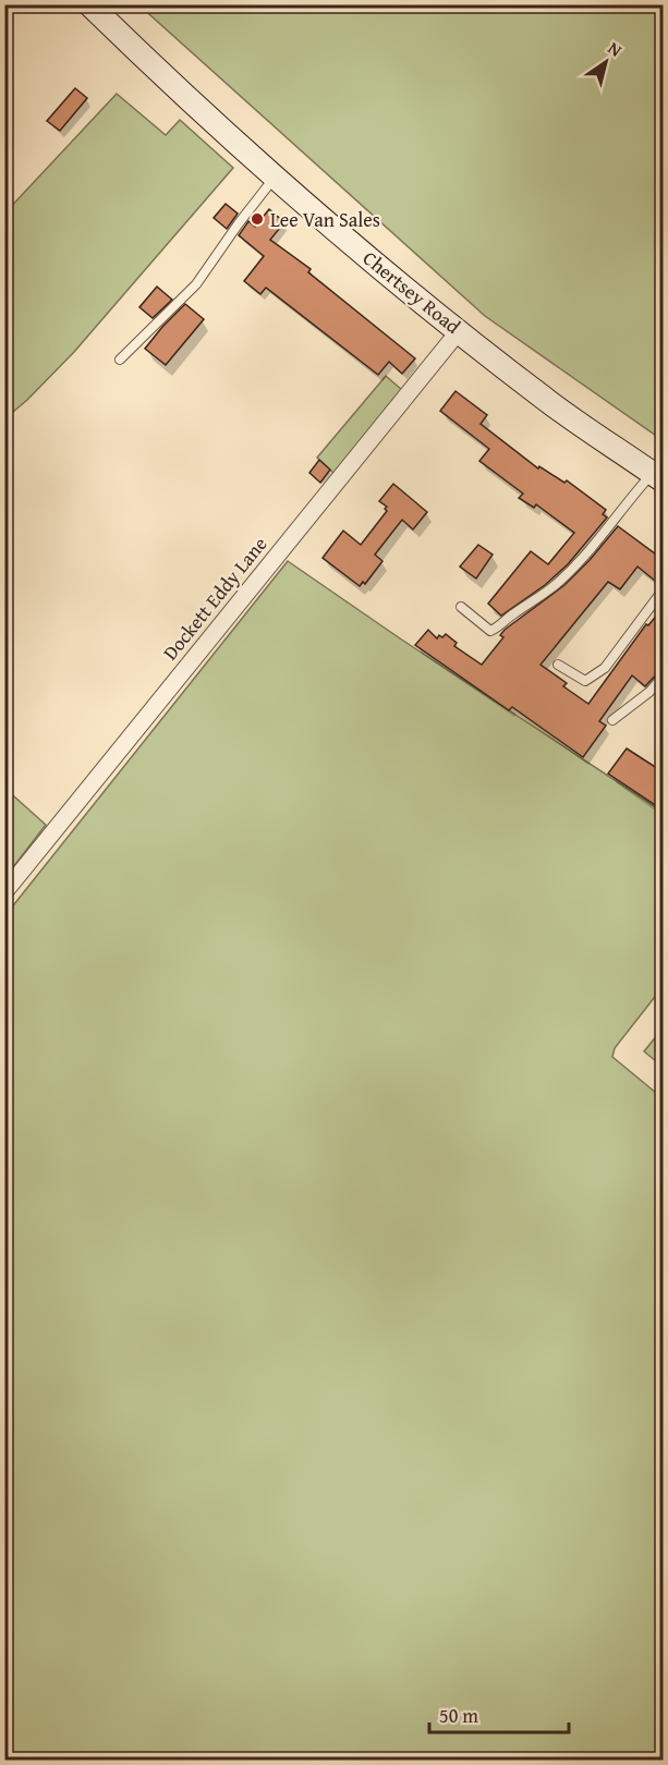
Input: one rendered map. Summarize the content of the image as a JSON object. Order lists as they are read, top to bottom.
{
  "streets": {
    "main road": ["Chertsey Road"],
    "street": ["Dockett Eddy Lane"]
  },
  "crossings": [
    ["Chertsey Road", "Dockett Eddy Lane"]
  ],
  "places": ["Lee Van Sales"],
  "scale_bar": "50 m",
  "north": "top right"
}
